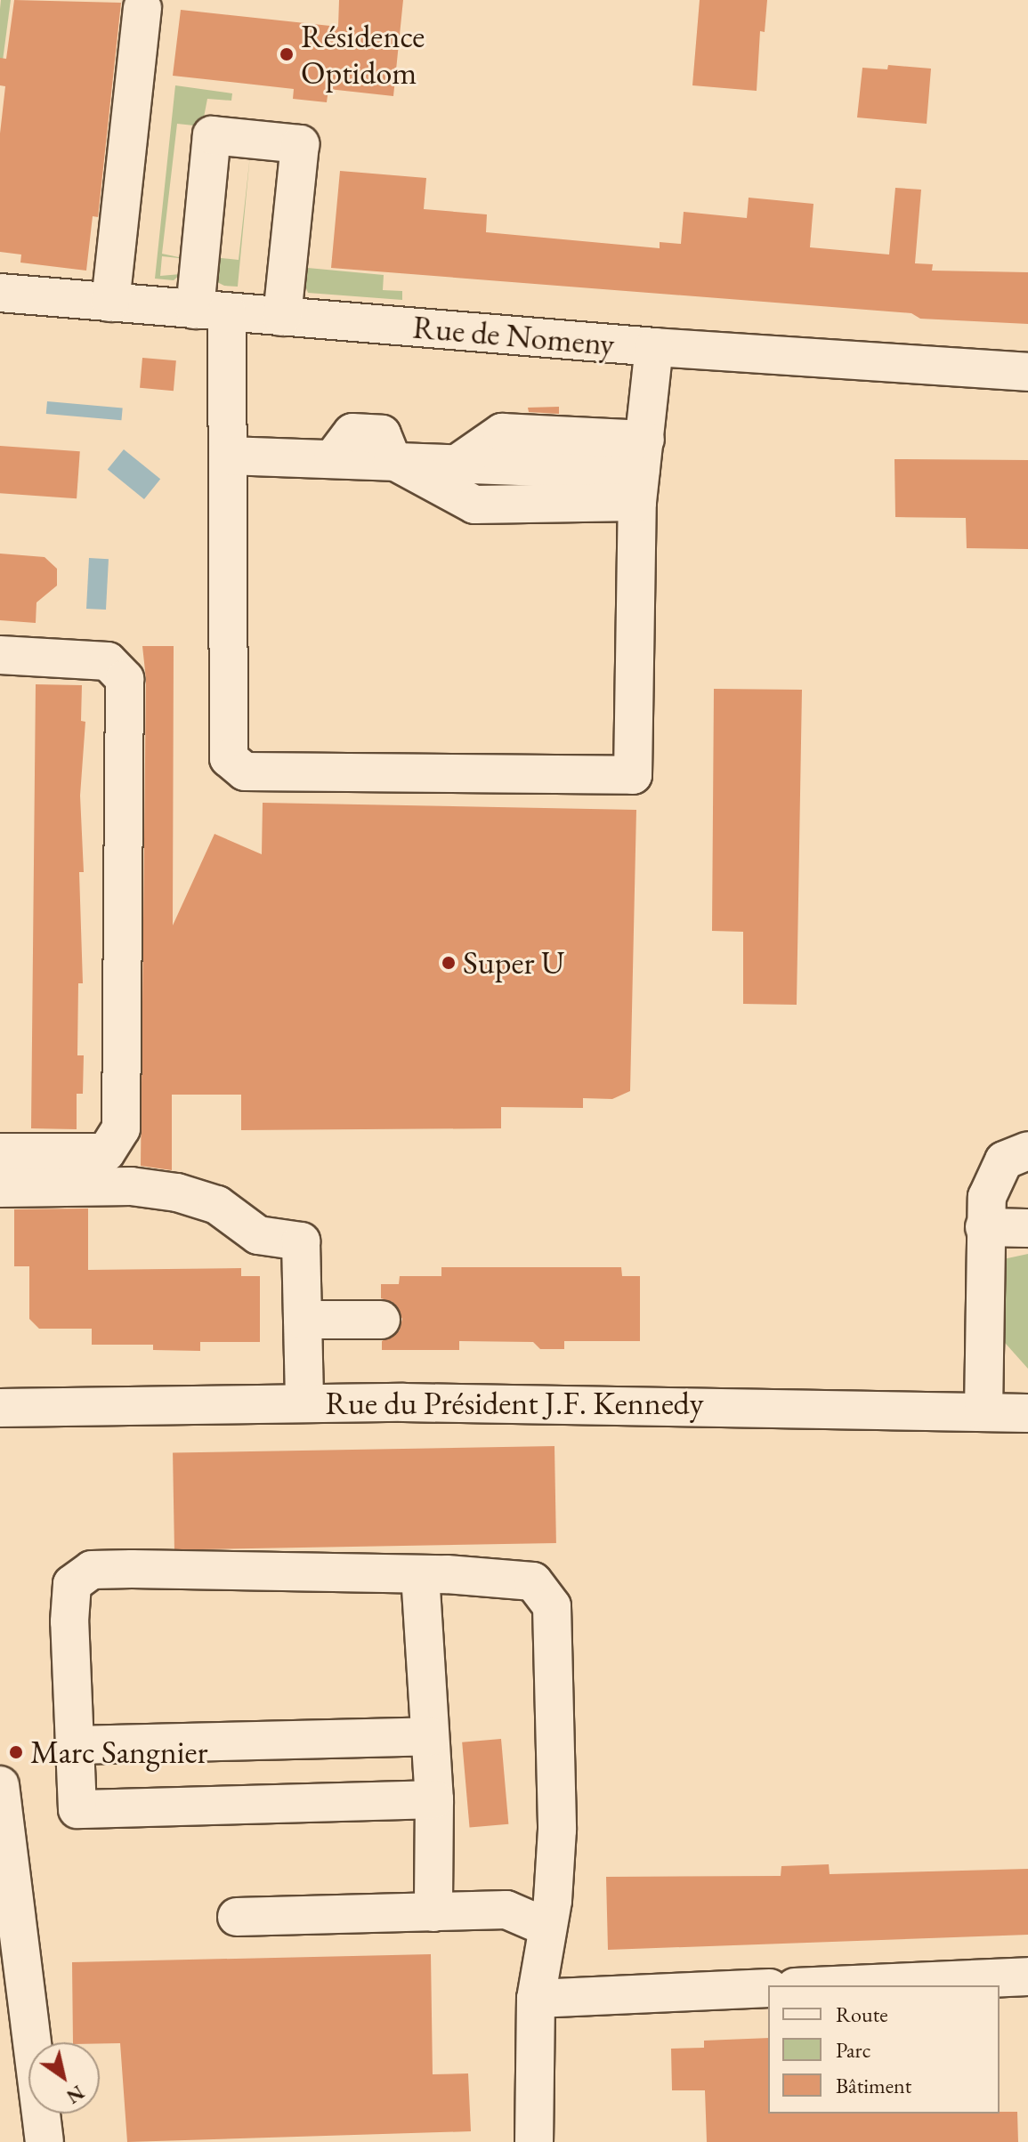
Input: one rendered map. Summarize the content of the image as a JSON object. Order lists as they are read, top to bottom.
{
  "streets": {
    "street": ["Rue de Nomeny", "Rue du Président J.F. Kennedy"]
  },
  "places": ["Résidence Optidom", "Super U", "Marc Sangnier"],
  "legend": ["Route", "Parc", "Bâtiment"],
  "north": "bottom right"
}
